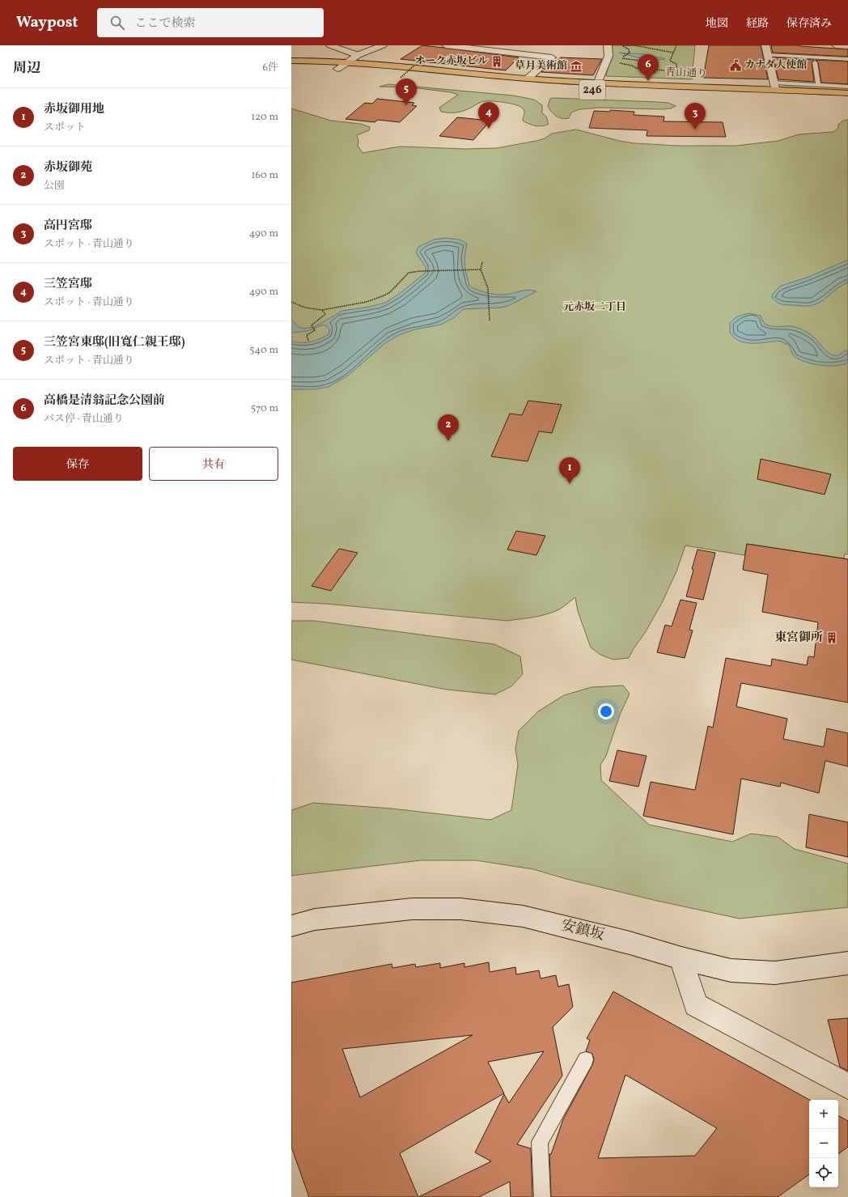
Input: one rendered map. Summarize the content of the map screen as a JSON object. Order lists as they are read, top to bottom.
{
  "streets": {
    "highway": ["青山通り", "246"],
    "street": ["安鎮坂"]
  },
  "districts": ["元赤坂二丁目"],
  "places": {
    "building": ["オーク赤坂ビル", "東宮御所"],
    "public building": ["カナダ大使館"],
    "museum": ["草月美術館"]
  },
  "page": {
    "header": "Waypost",
    "search": "ここで検索",
    "nav": ["地図", "経路", "保存済み"],
    "heading": ["周辺", "6件"],
    "pins": [
      "6",
      "5",
      "4",
      "3",
      "2",
      "1"
    ],
    "list": [
      {
        "mark": "1",
        "name": "赤坂御用地",
        "note": "スポット",
        "value": "120 m"
      },
      {
        "mark": "2",
        "name": "赤坂御苑",
        "note": "公園",
        "value": "160 m"
      },
      {
        "mark": "3",
        "name": "高円宮邸",
        "note": "スポット · 青山通り",
        "value": "490 m"
      },
      {
        "mark": "4",
        "name": "三笠宮邸",
        "note": "スポット · 青山通り",
        "value": "490 m"
      },
      {
        "mark": "5",
        "name": "三笠宮東邸(旧寬仁親王邸)",
        "note": "スポット · 青山通り",
        "value": "540 m"
      },
      {
        "mark": "6",
        "name": "高橋是清翁記念公園前",
        "note": "バス停 · 青山通り",
        "value": "570 m"
      }
    ],
    "buttons": ["保存", "共有"],
    "map_buttons": ["+", "−"]
  }
}
